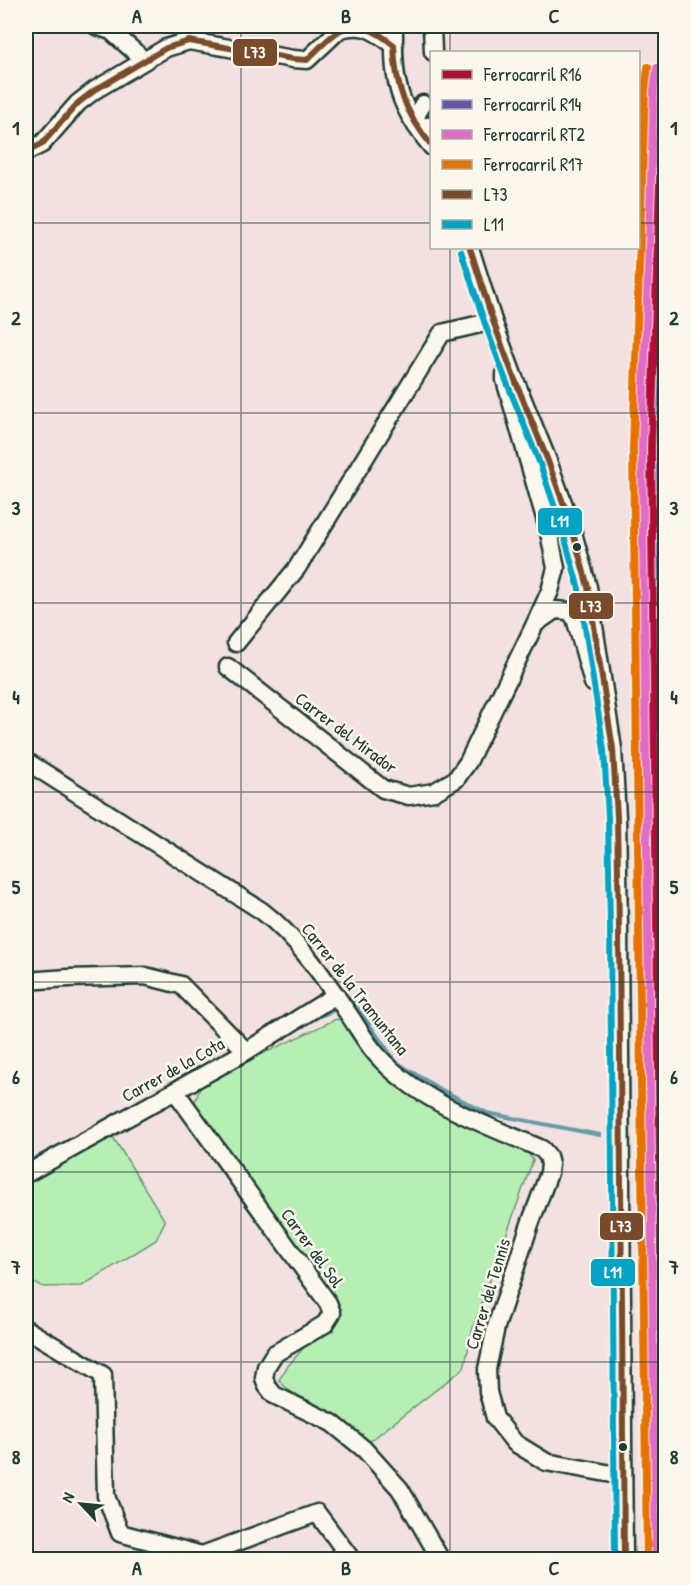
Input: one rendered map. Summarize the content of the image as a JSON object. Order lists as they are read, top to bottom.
{
  "streets": {
    "street": [
      "Carrer del Mirador",
      "Carrer de la Tramuntana",
      "Carrer de la Cota",
      "Carrer del Sol",
      "Carrer del Tennis"
    ]
  },
  "crossings": [
    ["Carrer de la Tramuntana", "Carrer de la Cota"],
    ["Carrer de la Tramuntana", "Carrer del Tennis"],
    ["Carrer de la Cota", "Carrer del Sol"]
  ],
  "lines": [
    "transit line L73",
    "rail line R17",
    "rail line RT2",
    "rail line R16",
    "transit line L11",
    "rail line R14"
  ],
  "legend": [
    "Ferrocarril R16",
    "Ferrocarril R14",
    "Ferrocarril RT2",
    "Ferrocarril R17",
    "L73",
    "L11"
  ],
  "north": "top left",
  "grid": {
    "columns": ["A", "B", "C"],
    "rows": [
      "1",
      "2",
      "3",
      "4",
      "5",
      "6",
      "7",
      "8"
    ]
  }
}
